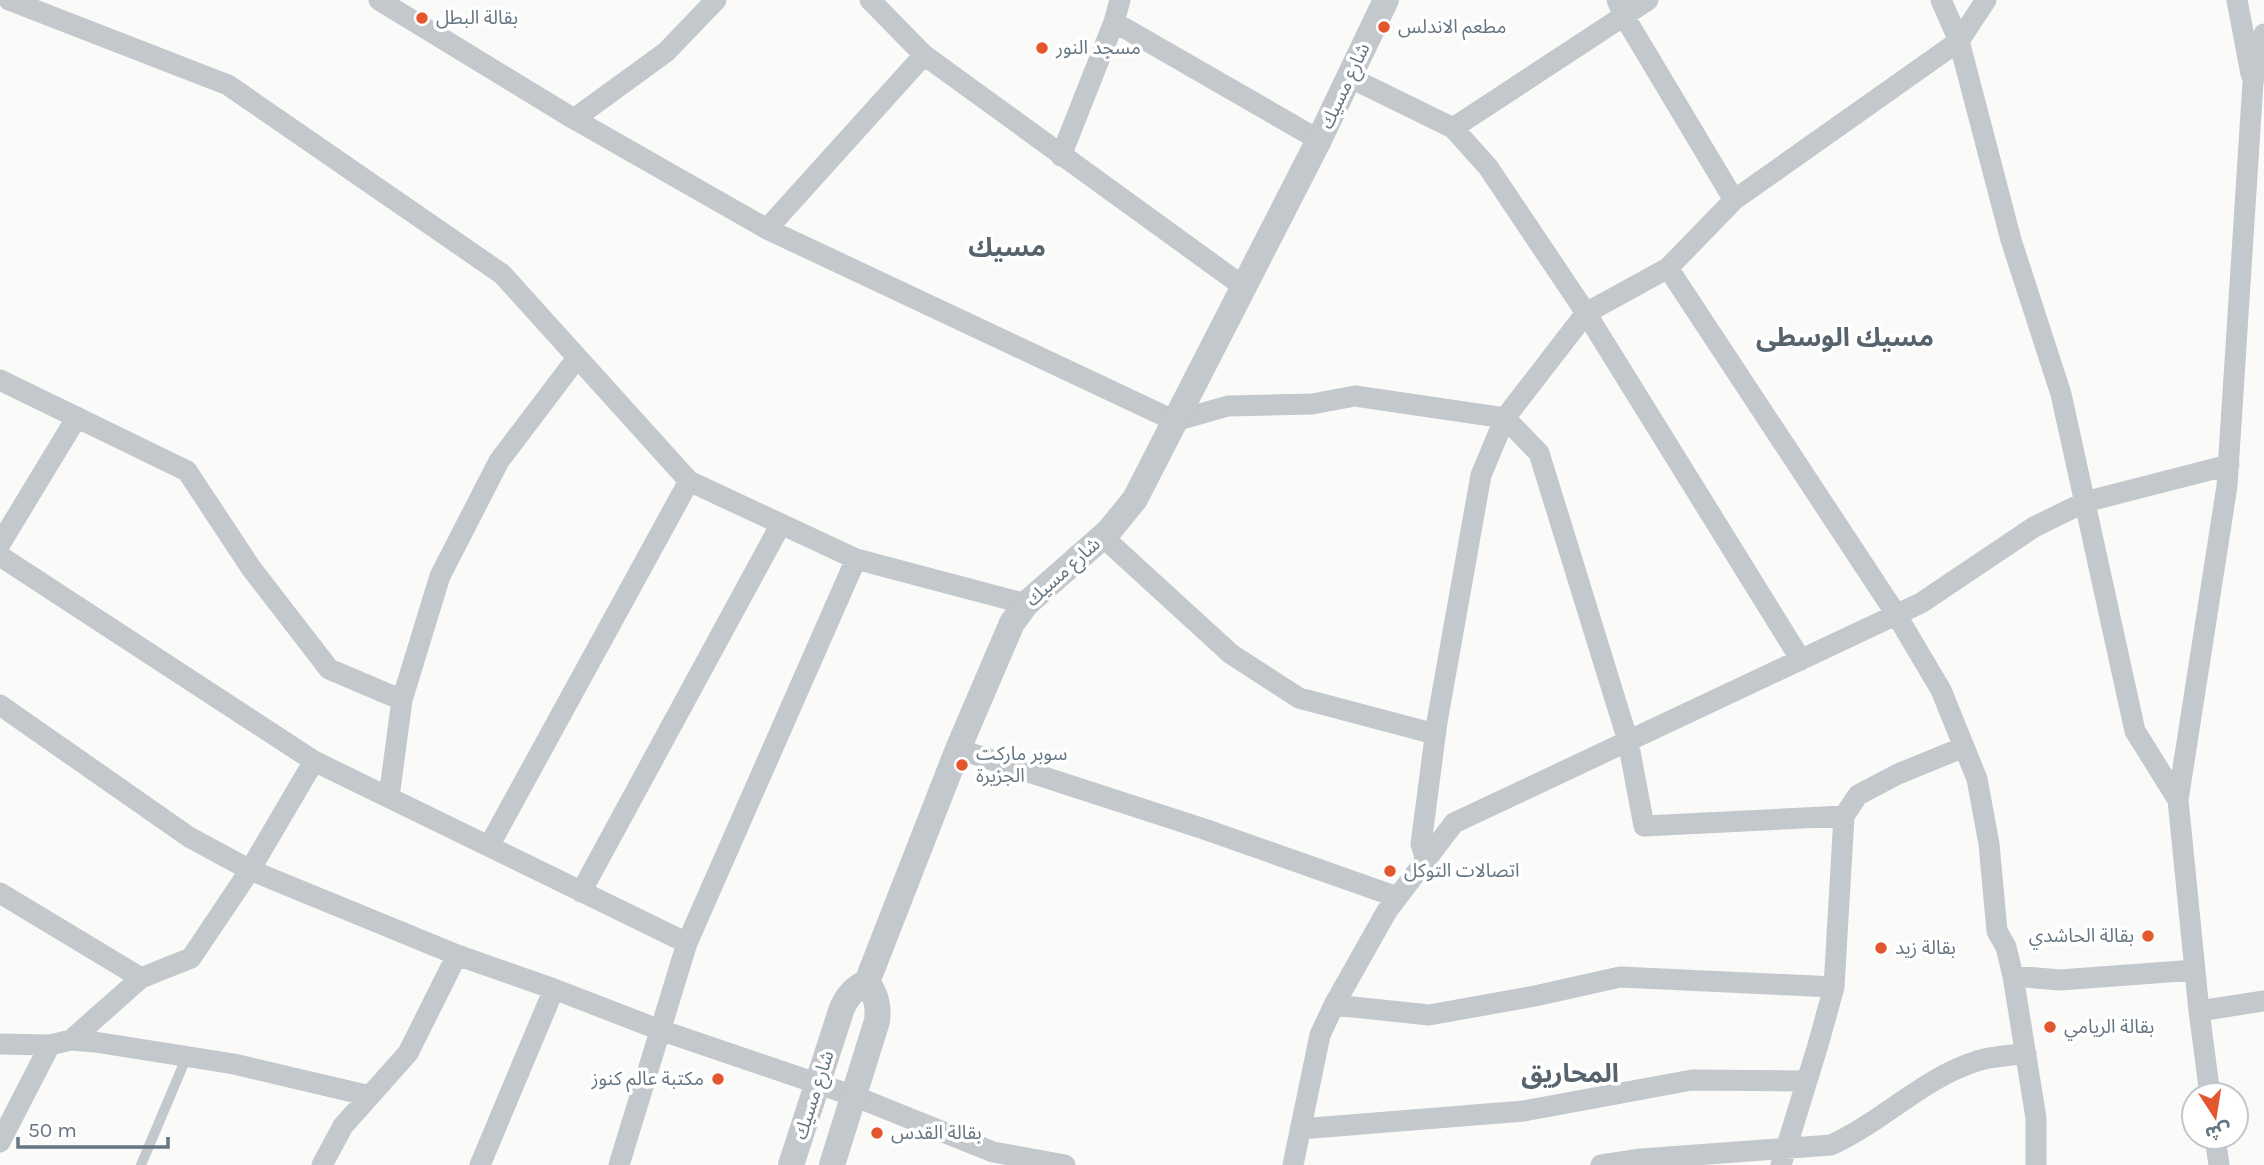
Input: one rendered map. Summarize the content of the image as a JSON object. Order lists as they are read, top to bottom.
{
  "streets": {
    "street": ["شارع مسيك"]
  },
  "districts": ["مسيك", "مسيك الوسطى", "المحاريق"],
  "places": [
    "بقالة البطل",
    "مطعم الاندلس",
    "مسجد النور",
    "سوبر ماركت الجزيرة",
    "اتصالات التوكل",
    "بقالة الحاشدي",
    "بقالة زيد",
    "بقالة الريامي",
    "مكتبة عالم كنوز",
    "بقالة القدس"
  ],
  "scale_bar": "50 m",
  "north": "bottom"
}
